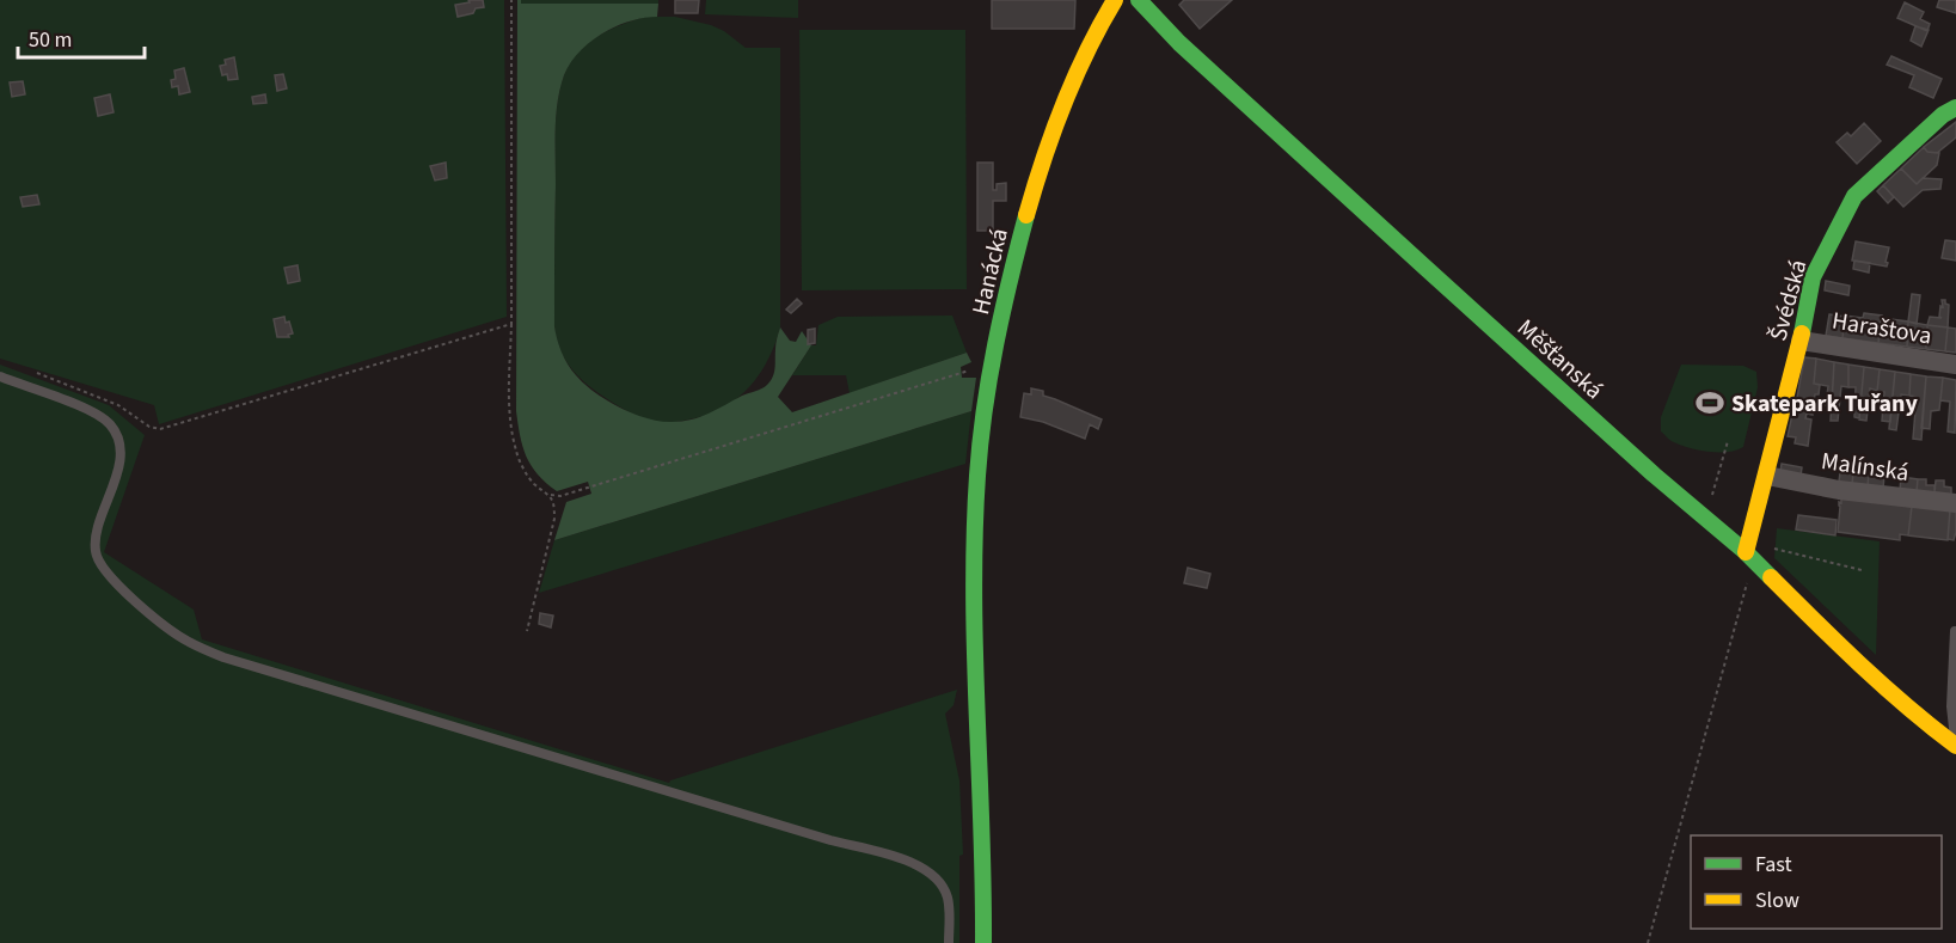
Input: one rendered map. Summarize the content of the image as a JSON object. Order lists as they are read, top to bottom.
{
  "streets": {
    "street": [
      "Hanácká",
      "Švédská",
      "Haraštova",
      "Měšťanská",
      "Malínská"
    ]
  },
  "crossings": [
    ["Švédská", "Haraštova"],
    ["Švédská", "Měšťanská"],
    ["Švédská", "Malínská"]
  ],
  "places": {
    "sports": ["Skatepark Tuřany"]
  },
  "legend": ["Fast", "Slow"],
  "scale_bar": "50 m"
}
